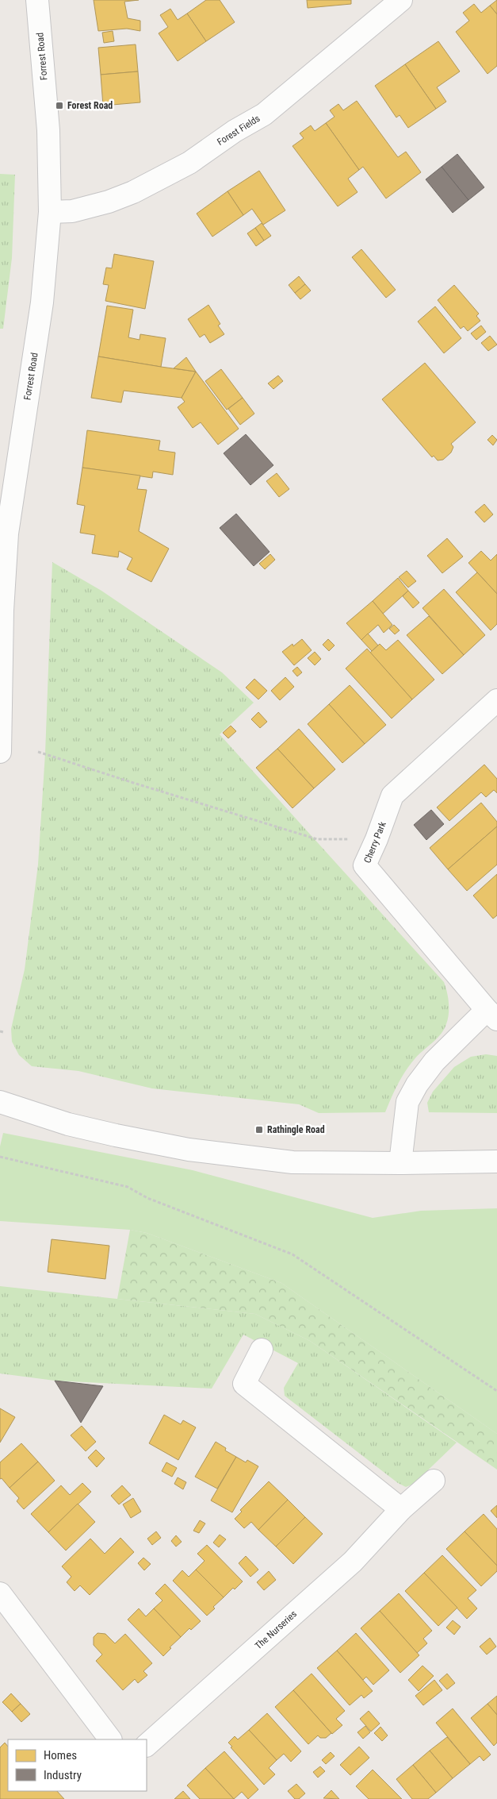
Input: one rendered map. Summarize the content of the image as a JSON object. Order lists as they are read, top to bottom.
{
  "streets": {
    "street": [
      "Forrest Road",
      "Forest Fields",
      "Cherry Park",
      "The Nurseries"
    ]
  },
  "crossings": [
    ["Forrest Road", "Forest Fields"]
  ],
  "places": {
    "transit": ["Forest Road", "Rathingle Road"]
  },
  "legend": ["Homes", "Industry"]
}
